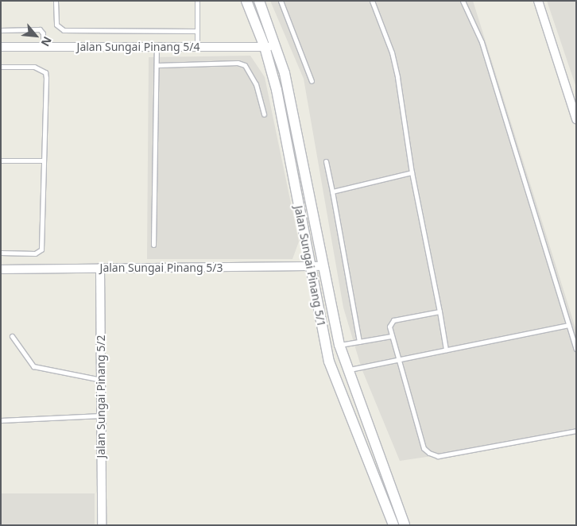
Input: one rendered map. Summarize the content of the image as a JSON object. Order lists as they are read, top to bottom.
{
  "streets": {
    "street": [
      "Jalan Sungai Pinang 5/4",
      "Jalan Sungai Pinang 5/1",
      "Jalan Sungai Pinang 5/3",
      "Jalan Sungai Pinang 5/2"
    ]
  },
  "crossings": [
    ["Jalan Sungai Pinang 5/4", "Jalan Sungai Pinang 5/1"],
    ["Jalan Sungai Pinang 5/1", "Jalan Sungai Pinang 5/3"],
    ["Jalan Sungai Pinang 5/3", "Jalan Sungai Pinang 5/2"]
  ],
  "north": "bottom right"
}
